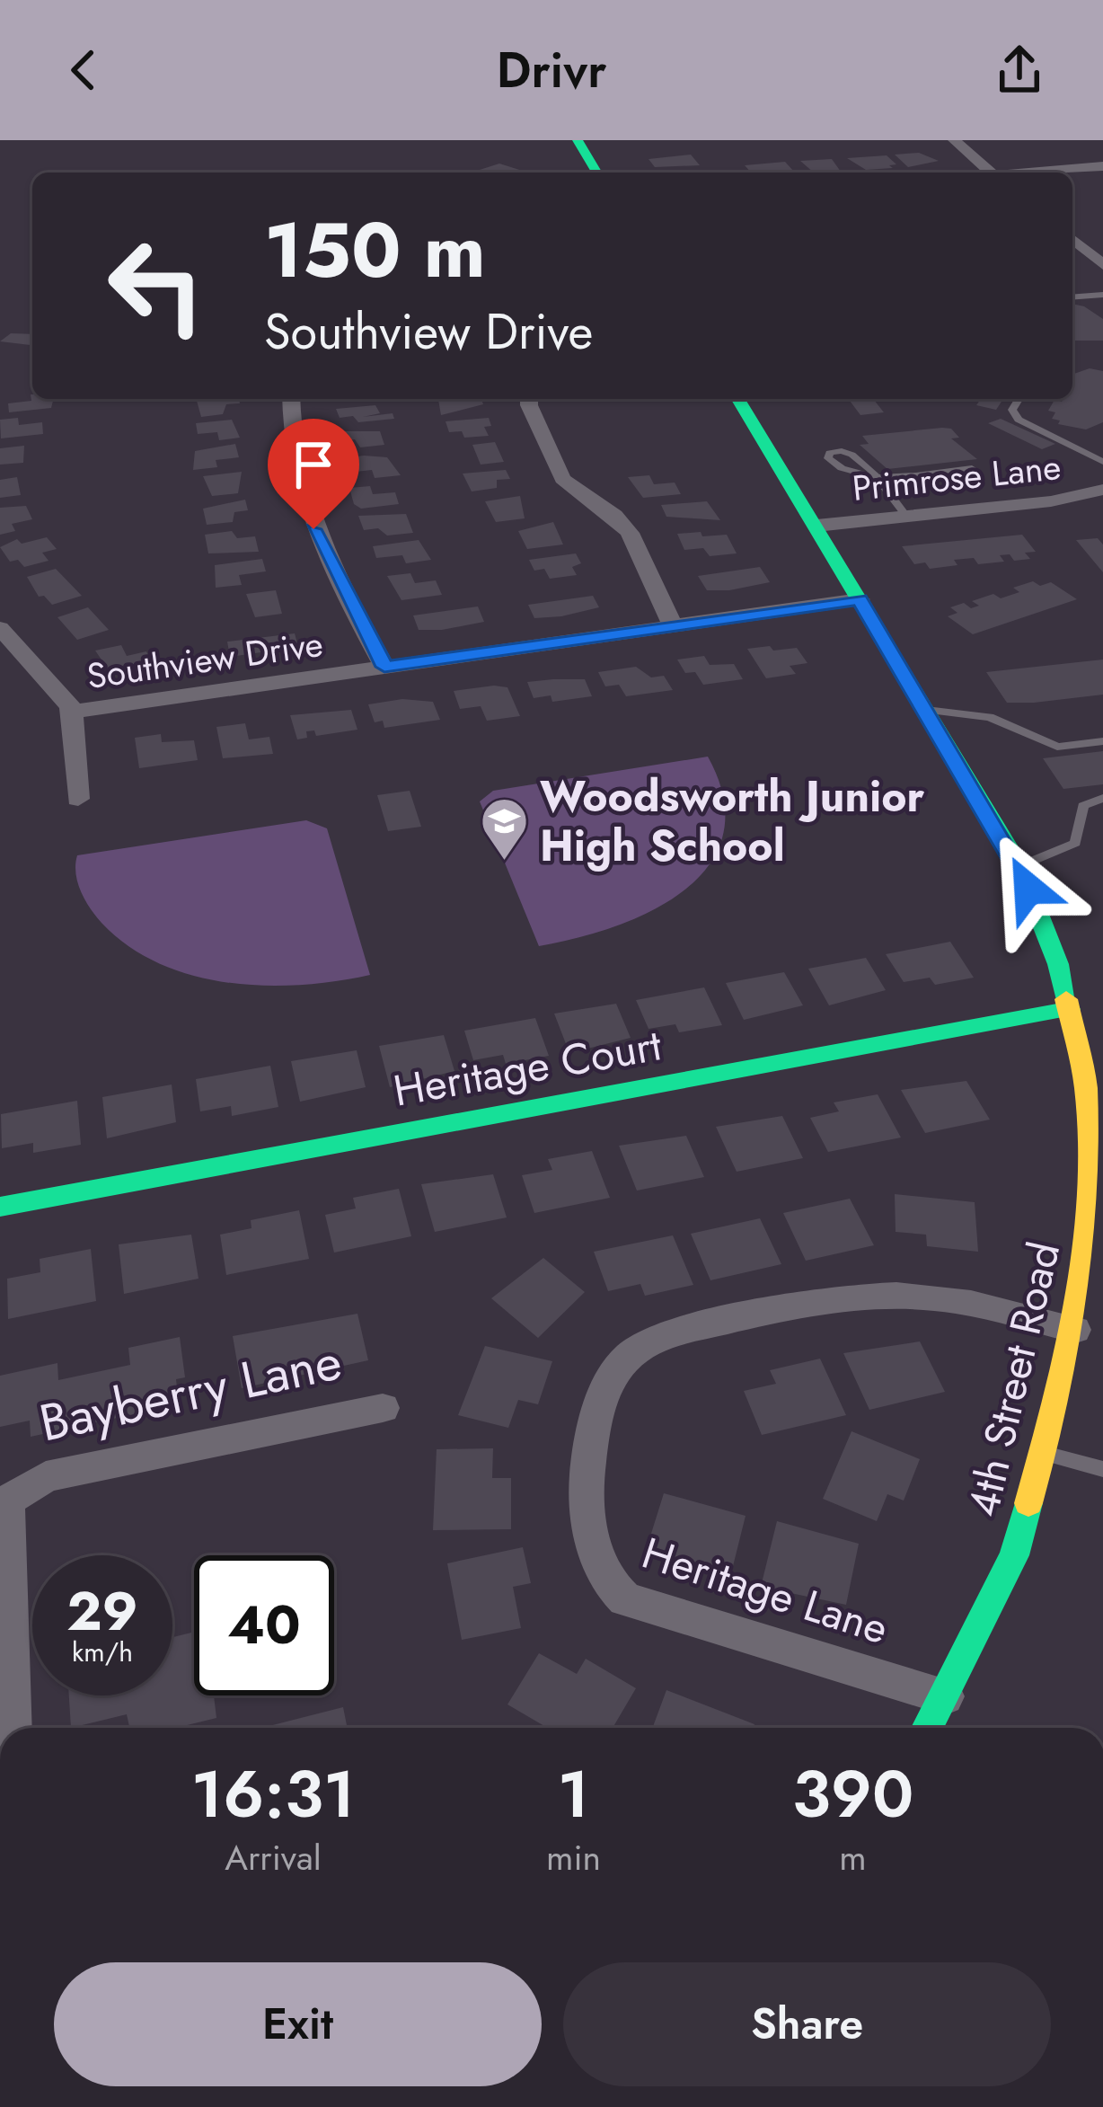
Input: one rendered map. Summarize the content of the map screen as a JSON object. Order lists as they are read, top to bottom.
{
  "streets": {
    "street": [
      "Primrose Lane",
      "Southview Drive",
      "Heritage Court",
      "4th Street Road",
      "Bayberry Lane",
      "Heritage Lane"
    ]
  },
  "crossings": [
    ["Primrose Lane", "4th Street Road"],
    ["Southview Drive", "4th Street Road"],
    ["Heritage Court", "4th Street Road"],
    ["4th Street Road", "Heritage Lane"]
  ],
  "places": {
    "school or university": ["Woodsworth Junior High School"]
  },
  "page": {
    "header": "Drivr",
    "turn": ["150 m", "Southview Drive"],
    "speed": "29 km/h",
    "limit": "40",
    "eta": [
      "16:31",
      "Arrival",
      "1",
      "min",
      "390",
      "m"
    ],
    "buttons": ["Exit", "Share"]
  }
}
